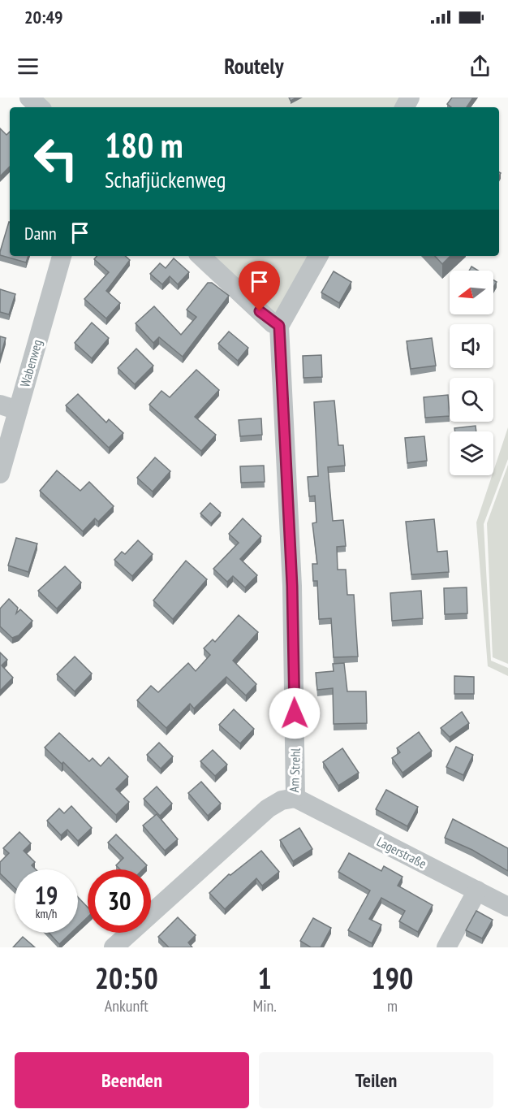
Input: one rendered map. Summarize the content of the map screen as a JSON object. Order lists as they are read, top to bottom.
{
  "streets": {
    "street": ["Wabenweg", "Am Strehl", "Lagerstraße"]
  },
  "crossings": [
    ["Am Strehl", "Lagerstraße"]
  ],
  "north": "left",
  "page": {
    "status": "20:49",
    "header": "Routely",
    "turn": ["180 m", "Schafjückenweg"],
    "then": "Dann",
    "speed": "19 km/h",
    "limit": "30",
    "eta": [
      "20:50",
      "Ankunft",
      "1",
      "Min.",
      "190",
      "m"
    ],
    "buttons": ["Beenden", "Teilen"]
  }
}
